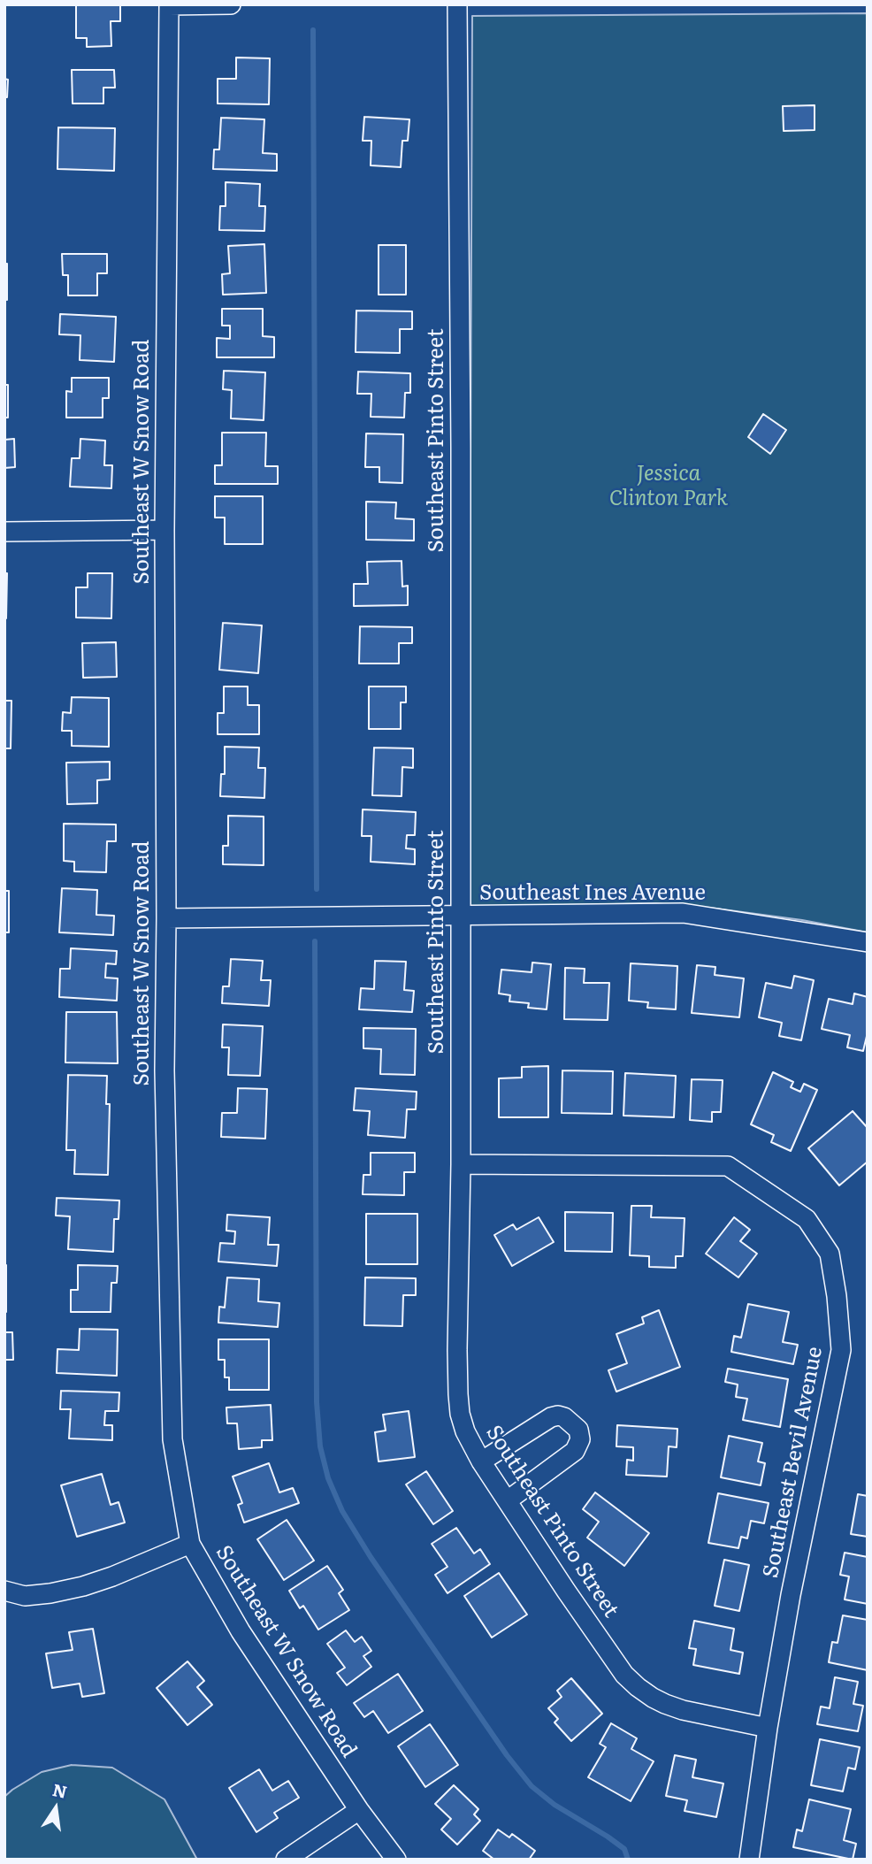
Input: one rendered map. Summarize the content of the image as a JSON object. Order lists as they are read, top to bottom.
{
  "streets": {
    "street": [
      "Southeast Pinto Street",
      "Southeast W Snow Road",
      "Southeast Ines Avenue",
      "Southeast Bevil Avenue"
    ]
  },
  "crossings": [
    ["Southeast Pinto Street", "Southeast Ines Avenue"],
    ["Southeast Pinto Street", "Southeast Bevil Avenue"],
    ["Southeast W Snow Road", "Southeast Ines Avenue"]
  ],
  "parks": ["Jessica Clinton Park"],
  "north": "top"
}
